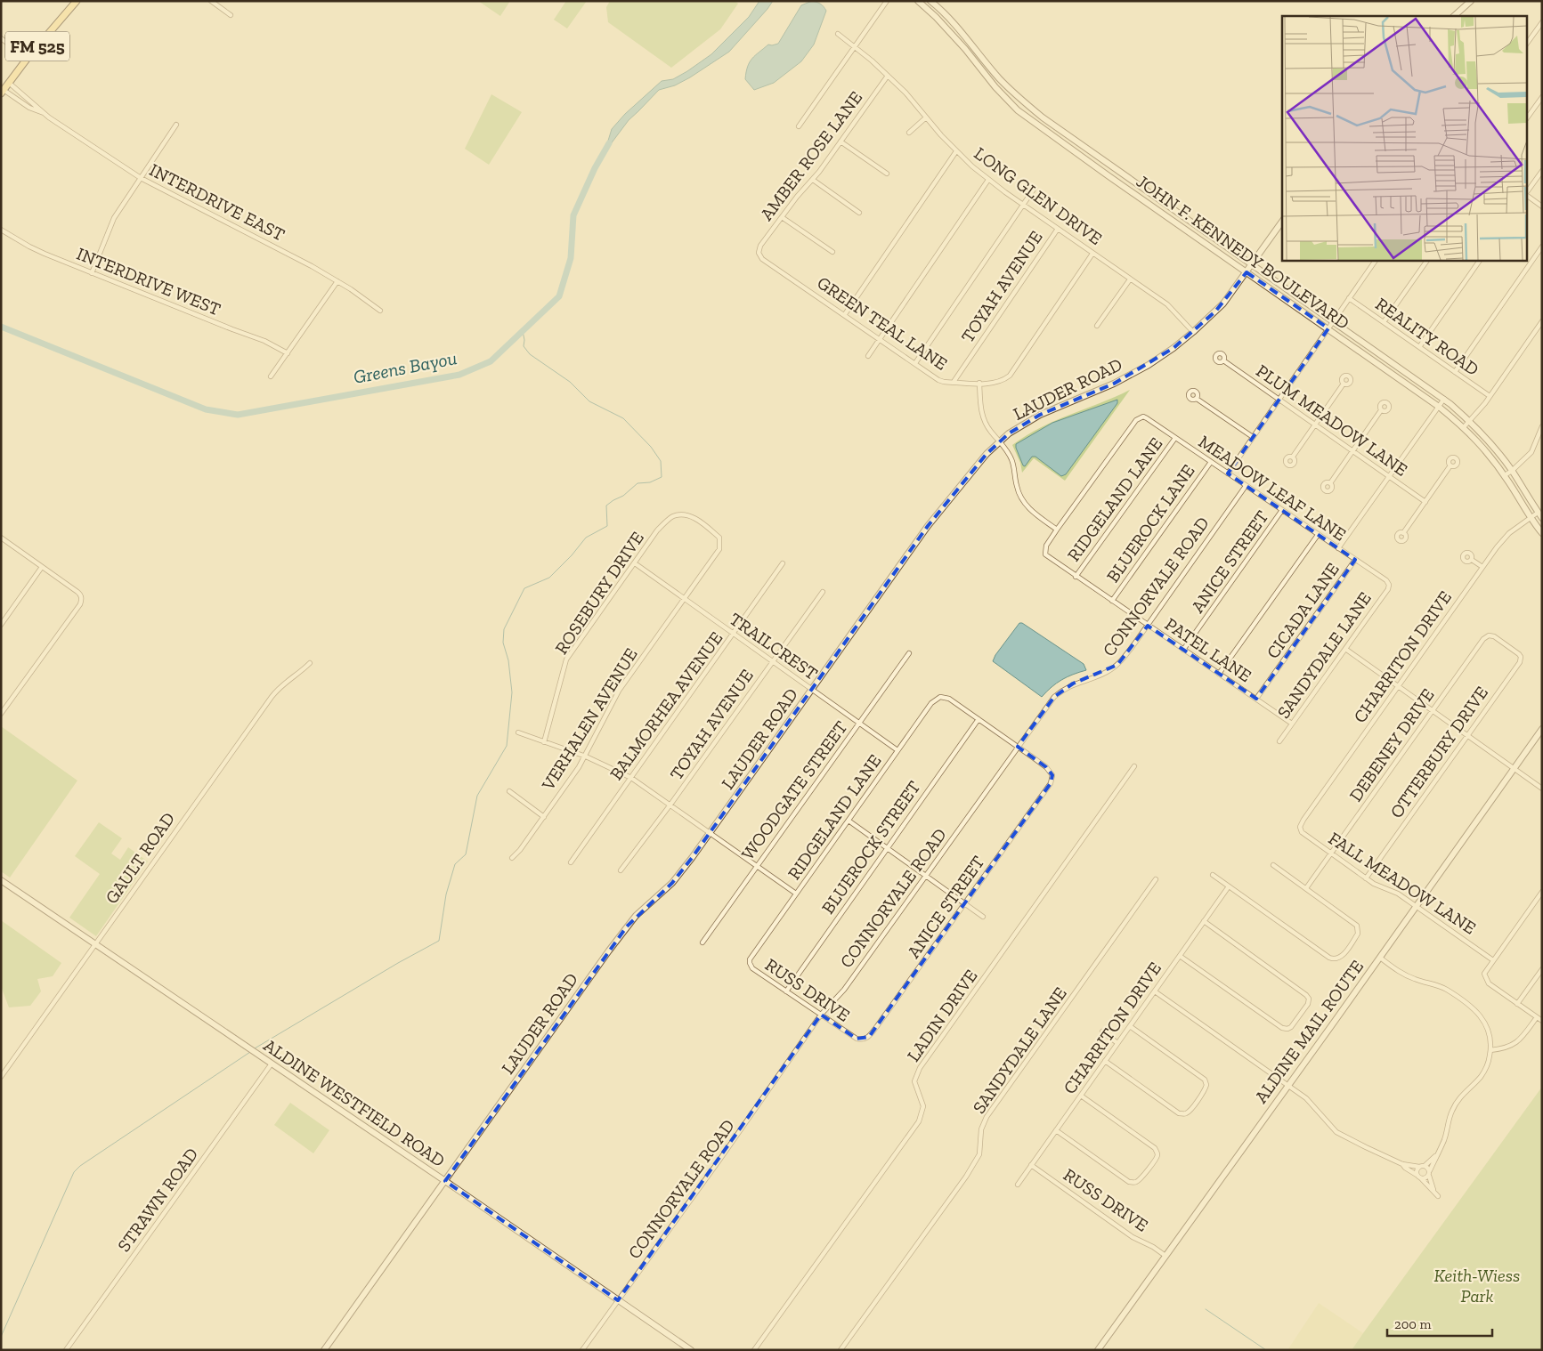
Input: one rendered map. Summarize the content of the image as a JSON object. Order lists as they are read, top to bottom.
{
  "streets": {
    "main road": [
      "FM 525",
      "JOHN F. KENNEDY BOULEVARD",
      "LAUDER ROAD",
      "ALDINE MAIL ROUTE",
      "ALDINE WESTFIELD ROAD"
    ],
    "street": [
      "AMBER ROSE LANE",
      "LONG GLEN DRIVE",
      "INTERDRIVE EAST",
      "INTERDRIVE WEST",
      "TOYAH AVENUE",
      "GREEN TEAL LANE",
      "REALITY ROAD",
      "PLUM MEADOW LANE",
      "MEADOW LEAF LANE",
      "RIDGELAND LANE",
      "BLUEROCK LANE",
      "ANICE STREET",
      "CONNORVALE ROAD",
      "ROSEBURY DRIVE",
      "CICADA LANE",
      "TRAILCREST",
      "PATEL LANE",
      "SANDYDALE LANE",
      "CHARRITON DRIVE",
      "BALMORHEA AVENUE",
      "VERHALEN AVENUE",
      "DEBENEY DRIVE",
      "OTTERBURY DRIVE",
      "WOODGATE STREET",
      "BLUEROCK STREET",
      "GAULT ROAD",
      "FALL MEADOW LANE",
      "RUSS DRIVE",
      "LADIN DRIVE",
      "STRAWN ROAD"
    ]
  },
  "crossings": [
    ["FM 525", "INTERDRIVE EAST"],
    ["AMBER ROSE LANE", "LONG GLEN DRIVE"],
    ["AMBER ROSE LANE", "GREEN TEAL LANE"],
    ["LONG GLEN DRIVE", "TOYAH AVENUE"],
    ["LONG GLEN DRIVE", "GREEN TEAL LANE"],
    ["LONG GLEN DRIVE", "LAUDER ROAD"],
    ["JOHN F. KENNEDY BOULEVARD", "LAUDER ROAD"],
    ["JOHN F. KENNEDY BOULEVARD", "CICADA LANE"],
    ["JOHN F. KENNEDY BOULEVARD", "CHARRITON DRIVE"],
    ["TOYAH AVENUE", "GREEN TEAL LANE"],
    ["TOYAH AVENUE", "TRAILCREST"],
    ["LAUDER ROAD", "TRAILCREST"],
    ["LAUDER ROAD", "ALDINE WESTFIELD ROAD"],
    ["PLUM MEADOW LANE", "CICADA LANE"],
    ["MEADOW LEAF LANE", "RIDGELAND LANE"],
    ["MEADOW LEAF LANE", "BLUEROCK LANE"],
    ["MEADOW LEAF LANE", "ANICE STREET"],
    ["MEADOW LEAF LANE", "CONNORVALE ROAD"],
    ["MEADOW LEAF LANE", "CICADA LANE"],
    ["MEADOW LEAF LANE", "PATEL LANE"],
    ["MEADOW LEAF LANE", "SANDYDALE LANE"],
    ["RIDGELAND LANE", "TRAILCREST"],
    ["RIDGELAND LANE", "PATEL LANE"],
    ["RIDGELAND LANE", "BLUEROCK STREET"],
    ["RIDGELAND LANE", "RUSS DRIVE"],
    ["BLUEROCK LANE", "PATEL LANE"],
    ["ANICE STREET", "CONNORVALE ROAD"],
    ["ANICE STREET", "PATEL LANE"],
    ["ANICE STREET", "RUSS DRIVE"],
    ["CONNORVALE ROAD", "PATEL LANE"],
    ["CONNORVALE ROAD", "RUSS DRIVE"],
    ["CONNORVALE ROAD", "ALDINE WESTFIELD ROAD"],
    ["ROSEBURY DRIVE", "TRAILCREST"],
    ["ROSEBURY DRIVE", "VERHALEN AVENUE"],
    ["CICADA LANE", "PATEL LANE"],
    ["TRAILCREST", "BALMORHEA AVENUE"],
    ["TRAILCREST", "VERHALEN AVENUE"],
    ["TRAILCREST", "WOODGATE STREET"],
    ["PATEL LANE", "SANDYDALE LANE"],
    ["CHARRITON DRIVE", "FALL MEADOW LANE"],
    ["CHARRITON DRIVE", "RUSS DRIVE"],
    ["DEBENEY DRIVE", "OTTERBURY DRIVE"],
    ["DEBENEY DRIVE", "FALL MEADOW LANE"],
    ["OTTERBURY DRIVE", "FALL MEADOW LANE"],
    ["BLUEROCK STREET", "RUSS DRIVE"],
    ["GAULT ROAD", "ALDINE WESTFIELD ROAD"],
    ["FALL MEADOW LANE", "ALDINE MAIL ROUTE"],
    ["RUSS DRIVE", "ALDINE MAIL ROUTE"],
    ["ALDINE WESTFIELD ROAD", "STRAWN ROAD"]
  ],
  "water": ["Greens Bayou"],
  "parks": ["Keith-Wiess Park"],
  "scale_bar": "200 m"
}
